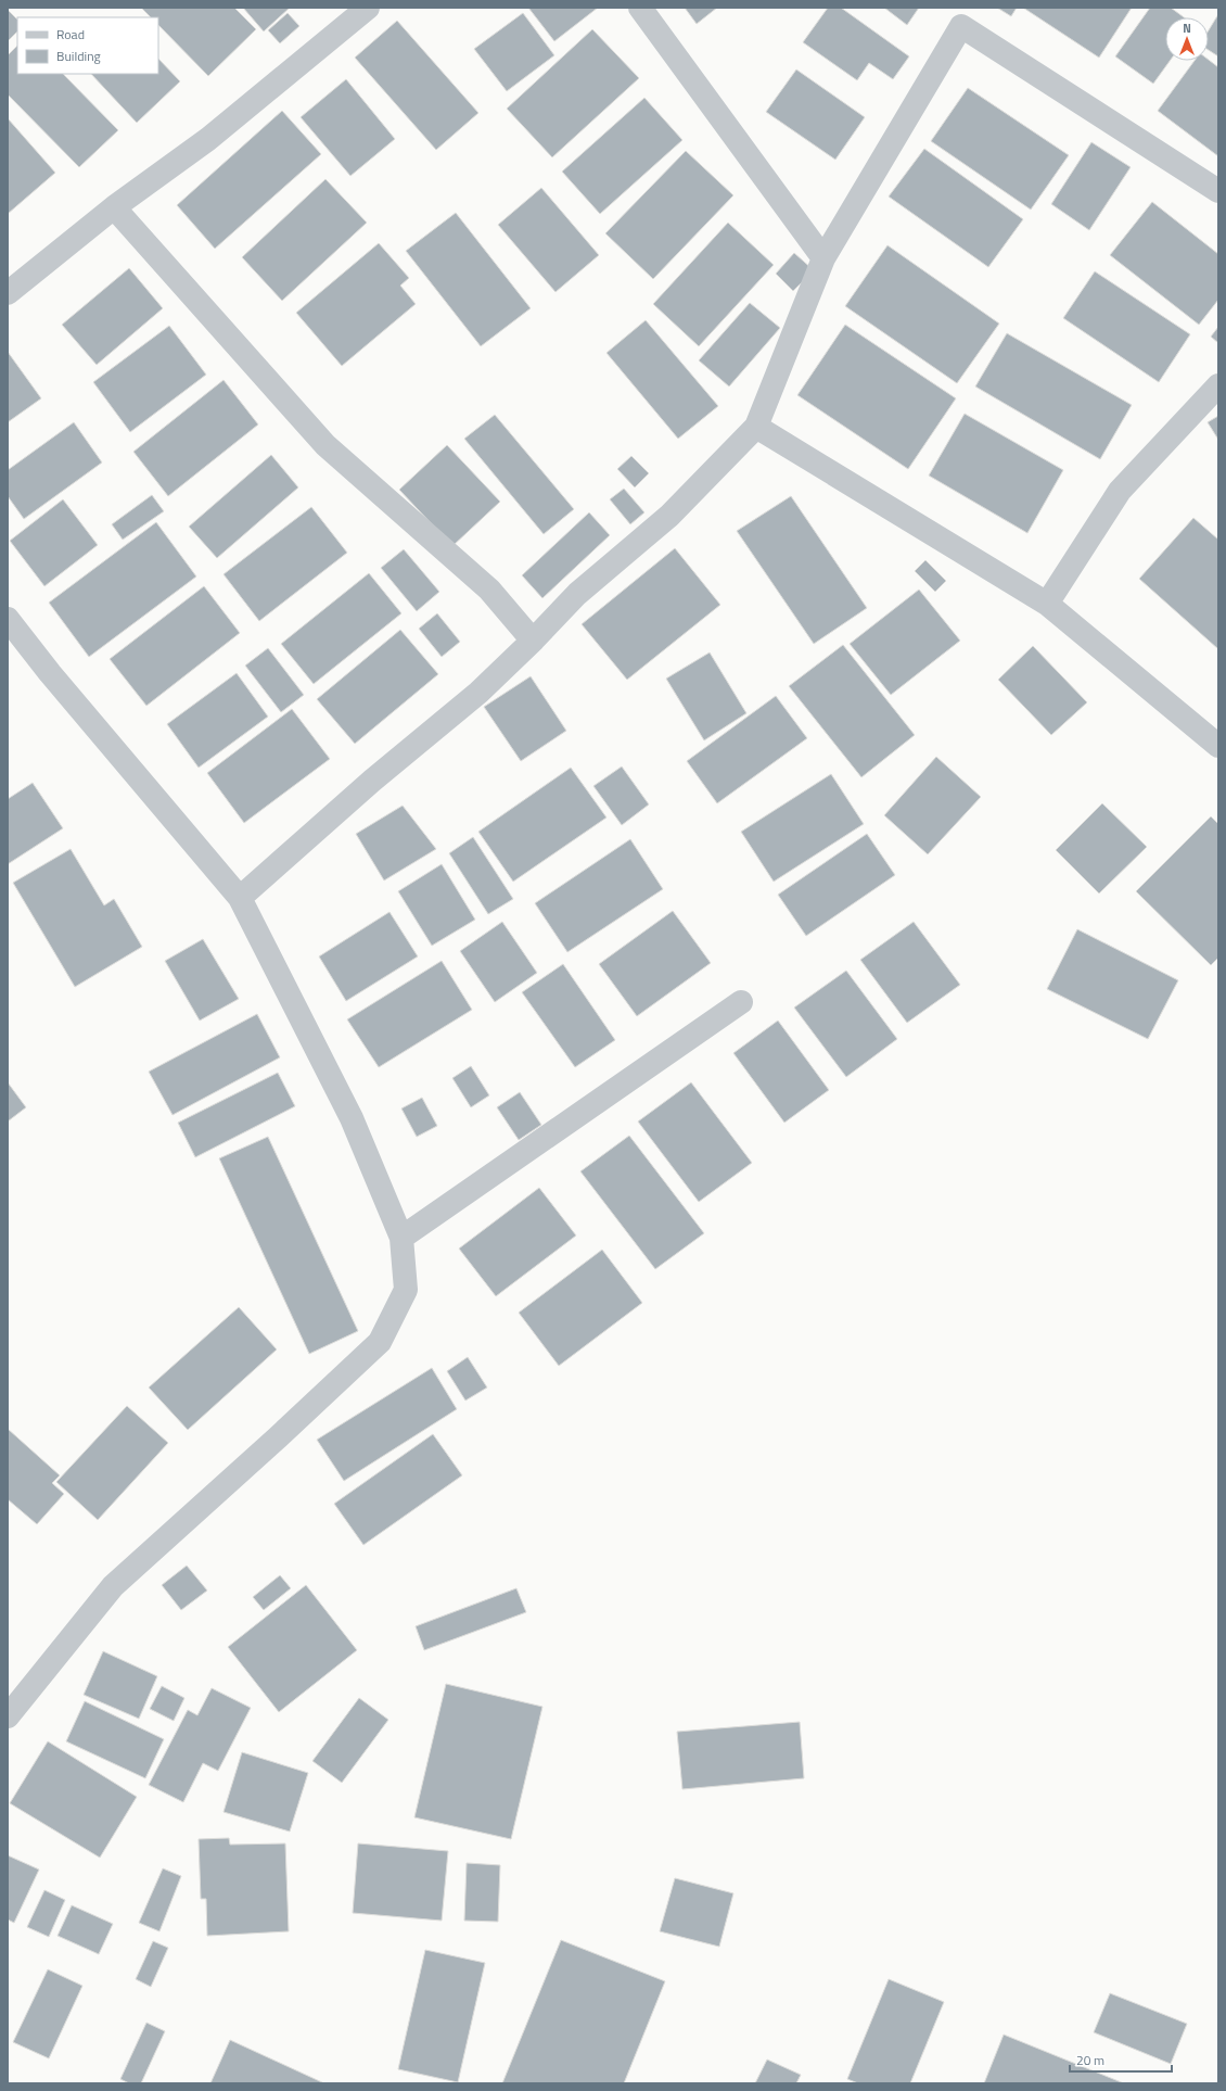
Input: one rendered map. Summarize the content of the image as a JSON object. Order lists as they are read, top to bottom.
{
  "legend": ["Road", "Building"],
  "scale_bar": "20 m",
  "north": "top"
}
